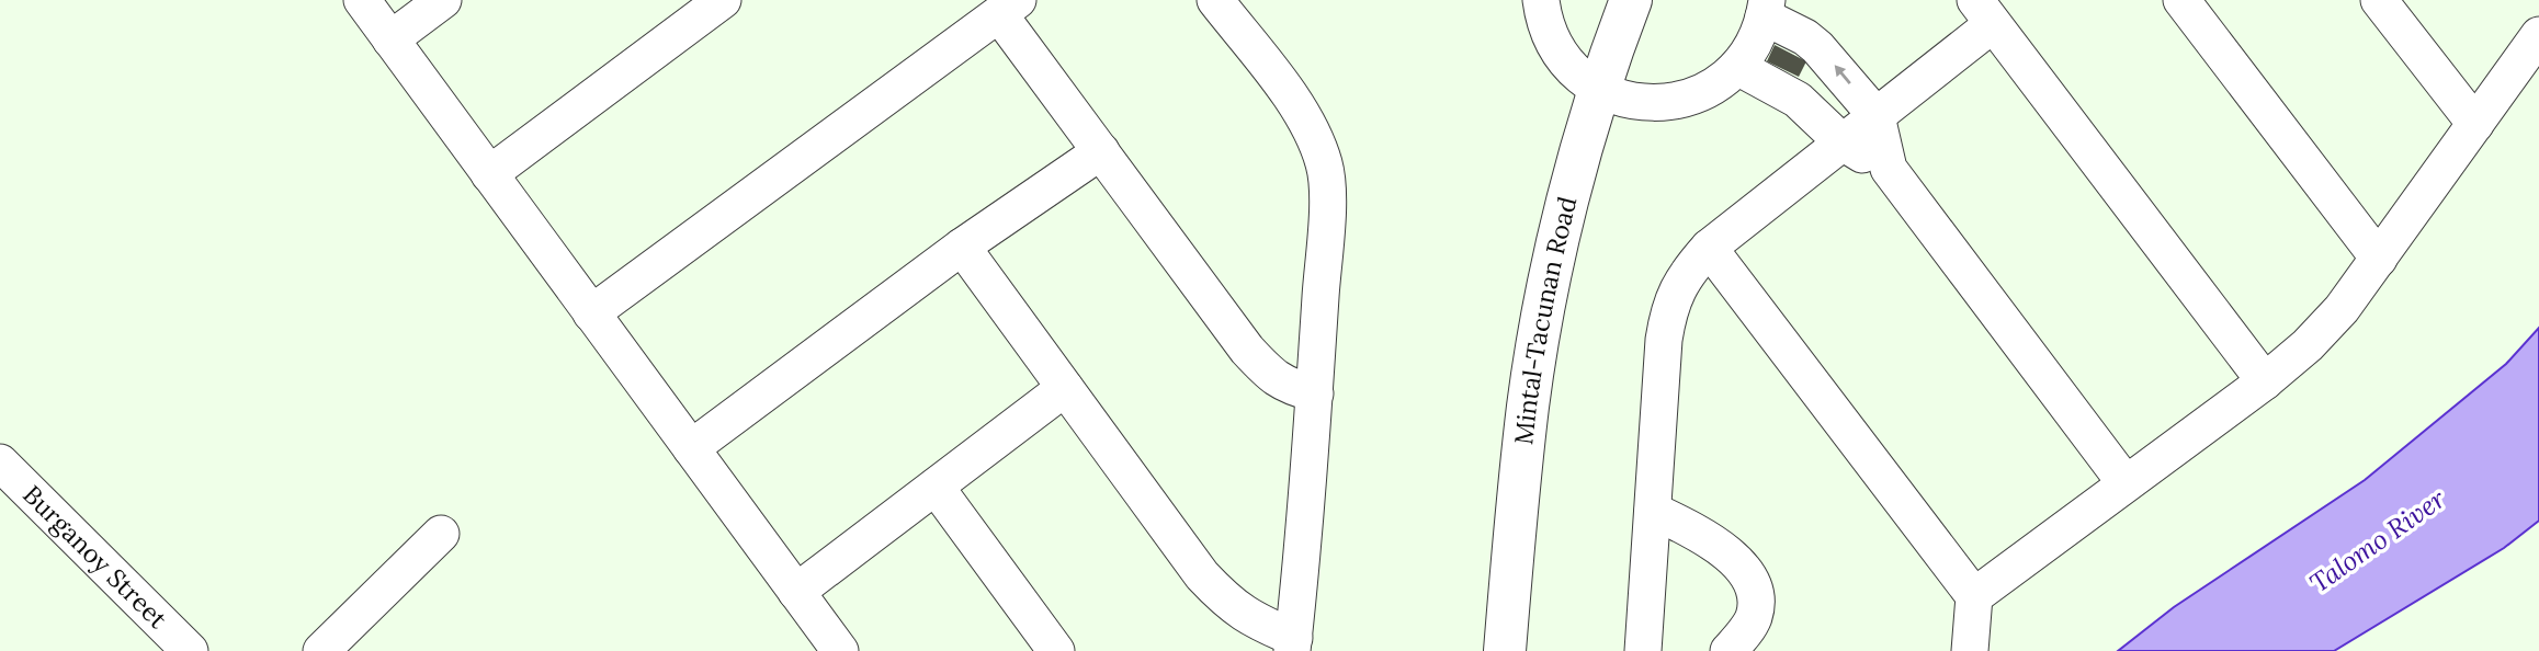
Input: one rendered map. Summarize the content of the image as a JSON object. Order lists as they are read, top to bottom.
{
  "streets": {
    "street": ["Mintal-Tacunan Road", "Burganoy Street"]
  },
  "water": ["Talomo River"]
}
